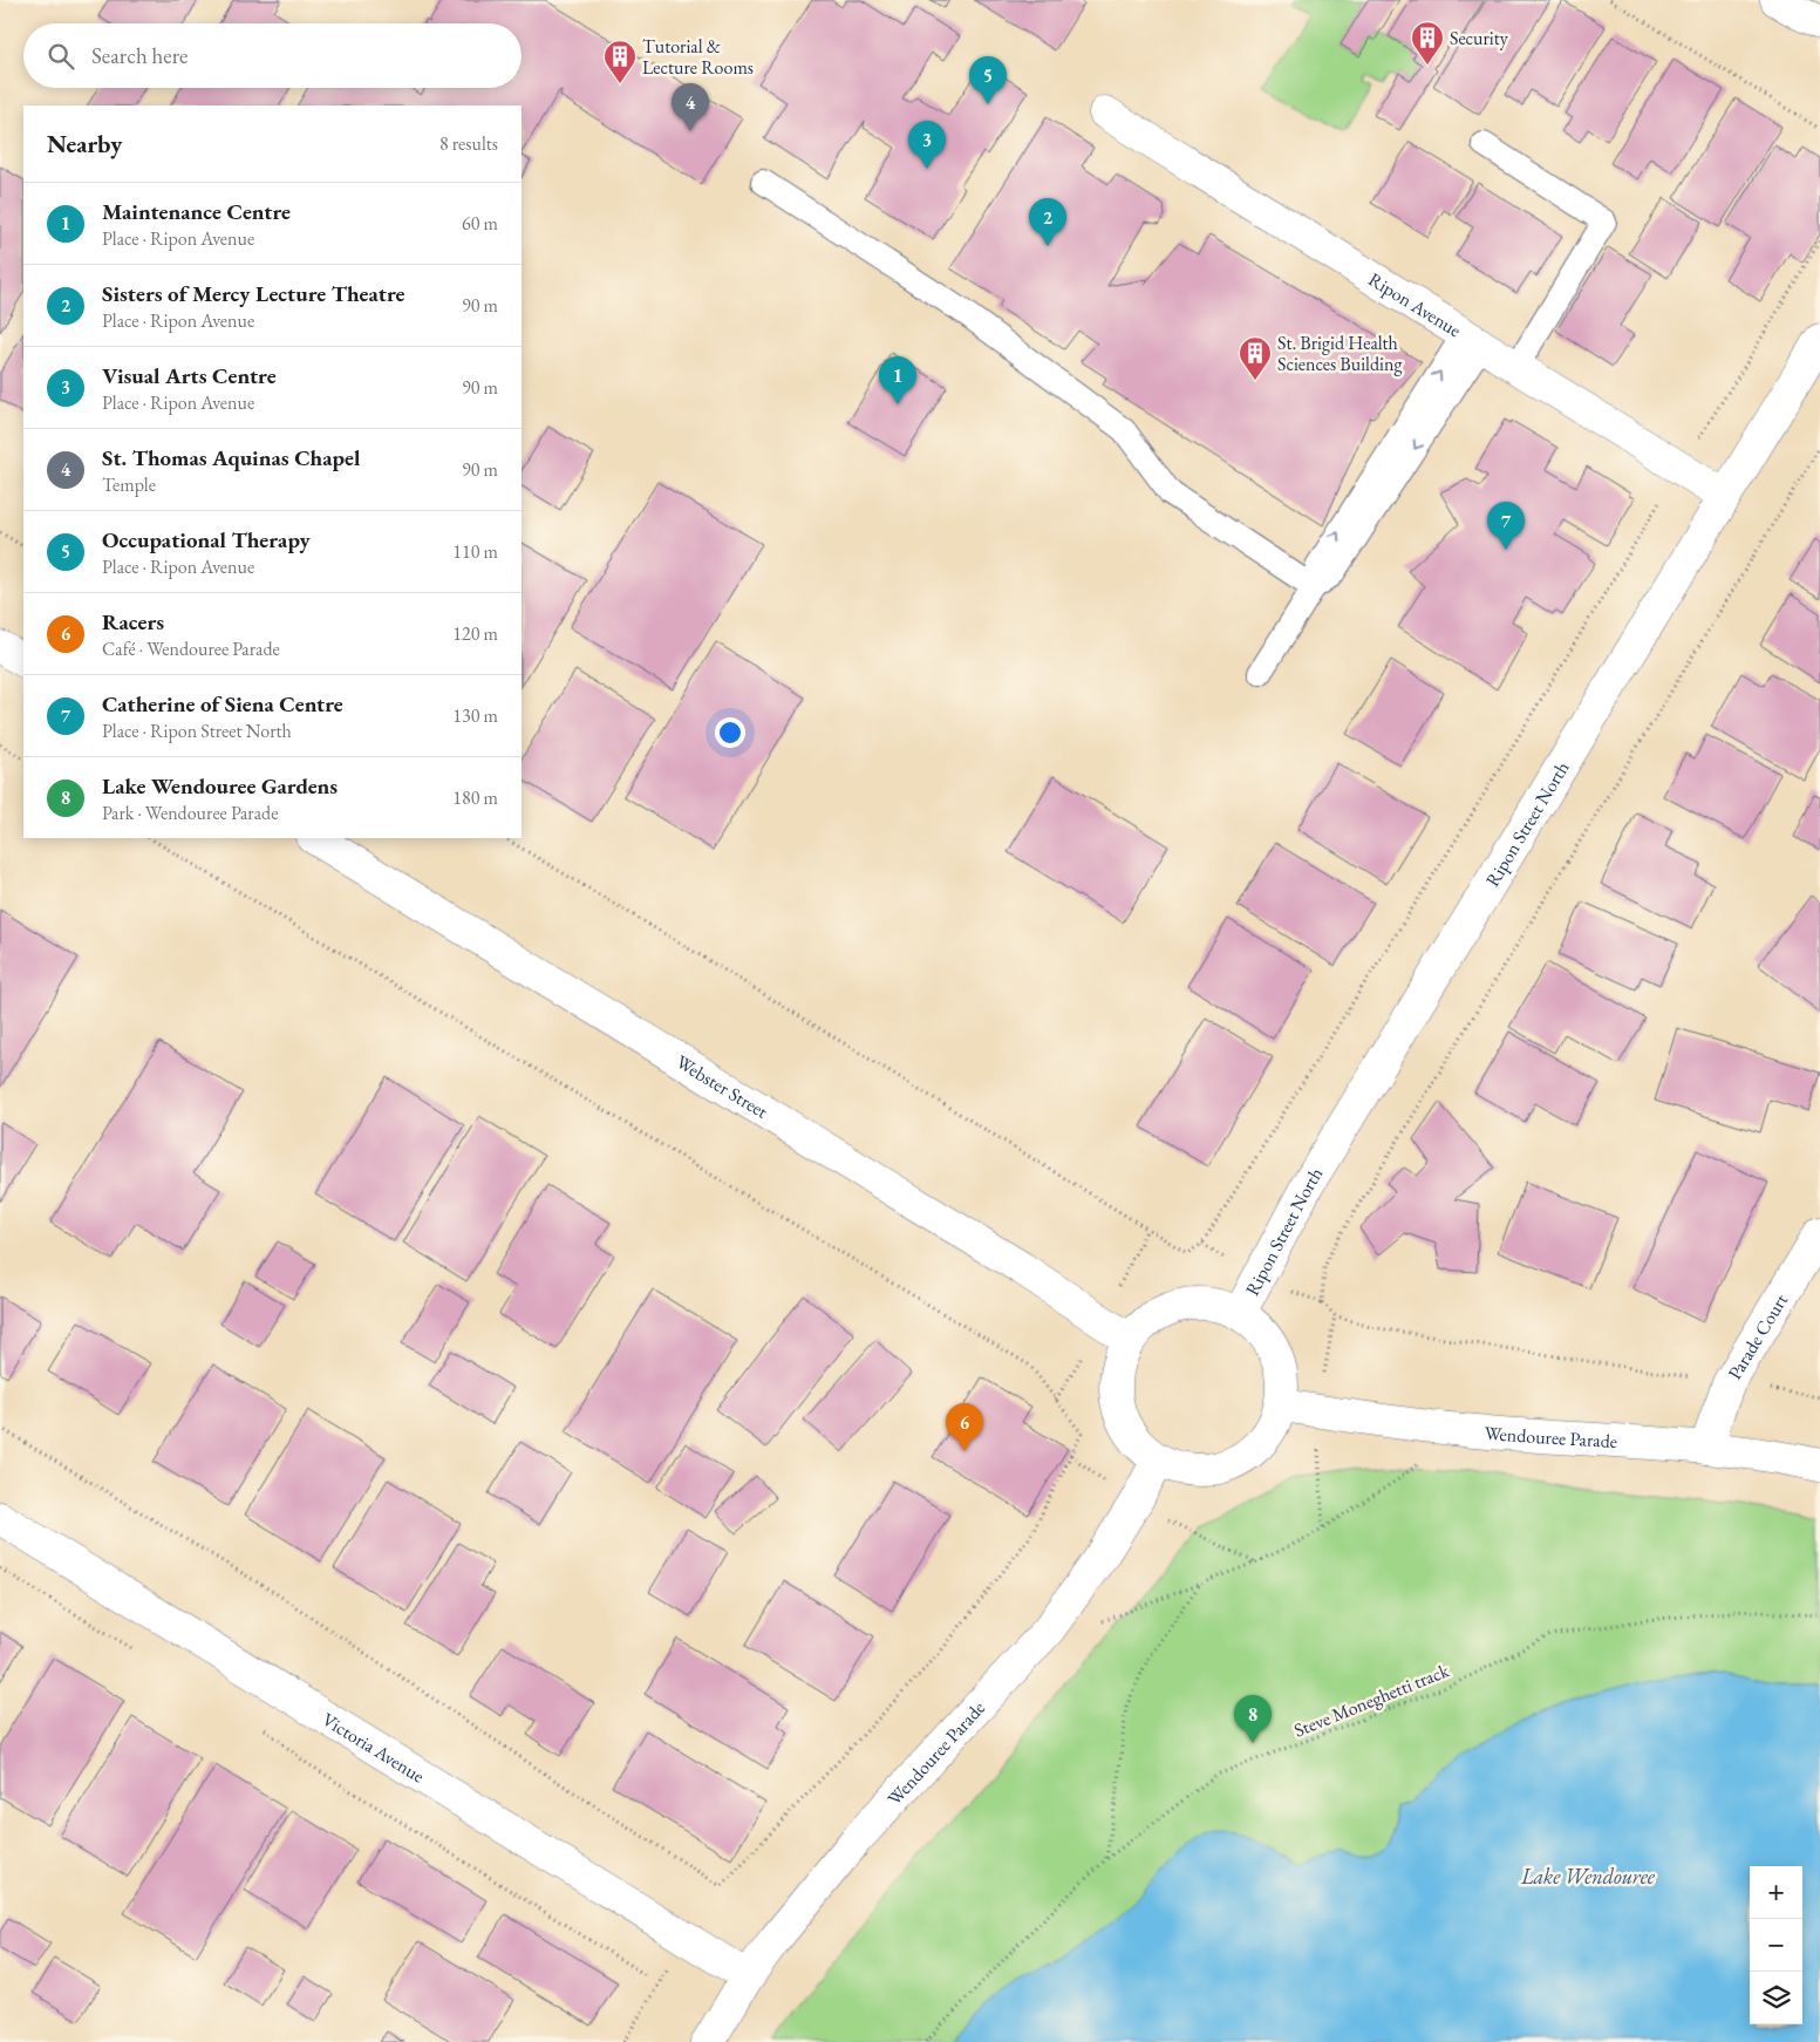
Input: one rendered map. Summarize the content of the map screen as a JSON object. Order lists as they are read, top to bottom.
{
  "streets": {
    "street": [
      "Ripon Avenue",
      "Ripon Street North",
      "Webster Street",
      "Parade Court",
      "Wendouree Parade",
      "Victoria Avenue"
    ],
    "path": ["Steve Moneghetti track"]
  },
  "crossings": [
    ["Ripon Avenue", "Ripon Street North"],
    ["Ripon Street North", "Webster Street"],
    ["Ripon Street North", "Wendouree Parade"],
    ["Webster Street", "Wendouree Parade"],
    ["Parade Court", "Wendouree Parade"],
    ["Wendouree Parade", "Victoria Avenue"]
  ],
  "water": ["Lake Wendouree"],
  "places": {
    "building": ["Security", "Tutorial & Lecture Rooms", "St. Brigid Health Sciences Building"]
  },
  "page": {
    "search": "Search here",
    "pins": [
      "5",
      "4",
      "3",
      "2",
      "1",
      "7",
      "6",
      "8"
    ],
    "heading": ["Nearby", "8 results"],
    "list": [
      {
        "mark": "1",
        "name": "Maintenance Centre",
        "note": "Place · Ripon Avenue",
        "value": "60 m"
      },
      {
        "mark": "2",
        "name": "Sisters of Mercy Lecture Theatre",
        "note": "Place · Ripon Avenue",
        "value": "90 m"
      },
      {
        "mark": "3",
        "name": "Visual Arts Centre",
        "note": "Place · Ripon Avenue",
        "value": "90 m"
      },
      {
        "mark": "4",
        "name": "St. Thomas Aquinas Chapel",
        "note": "Temple",
        "value": "90 m"
      },
      {
        "mark": "5",
        "name": "Occupational Therapy",
        "note": "Place · Ripon Avenue",
        "value": "110 m"
      },
      {
        "mark": "6",
        "name": "Racers",
        "note": "Café · Wendouree Parade",
        "value": "120 m"
      },
      {
        "mark": "7",
        "name": "Catherine of Siena Centre",
        "note": "Place · Ripon Street North",
        "value": "130 m"
      },
      {
        "mark": "8",
        "name": "Lake Wendouree Gardens",
        "note": "Park · Wendouree Parade",
        "value": "180 m"
      }
    ],
    "map_buttons": ["+", "−"]
  }
}
